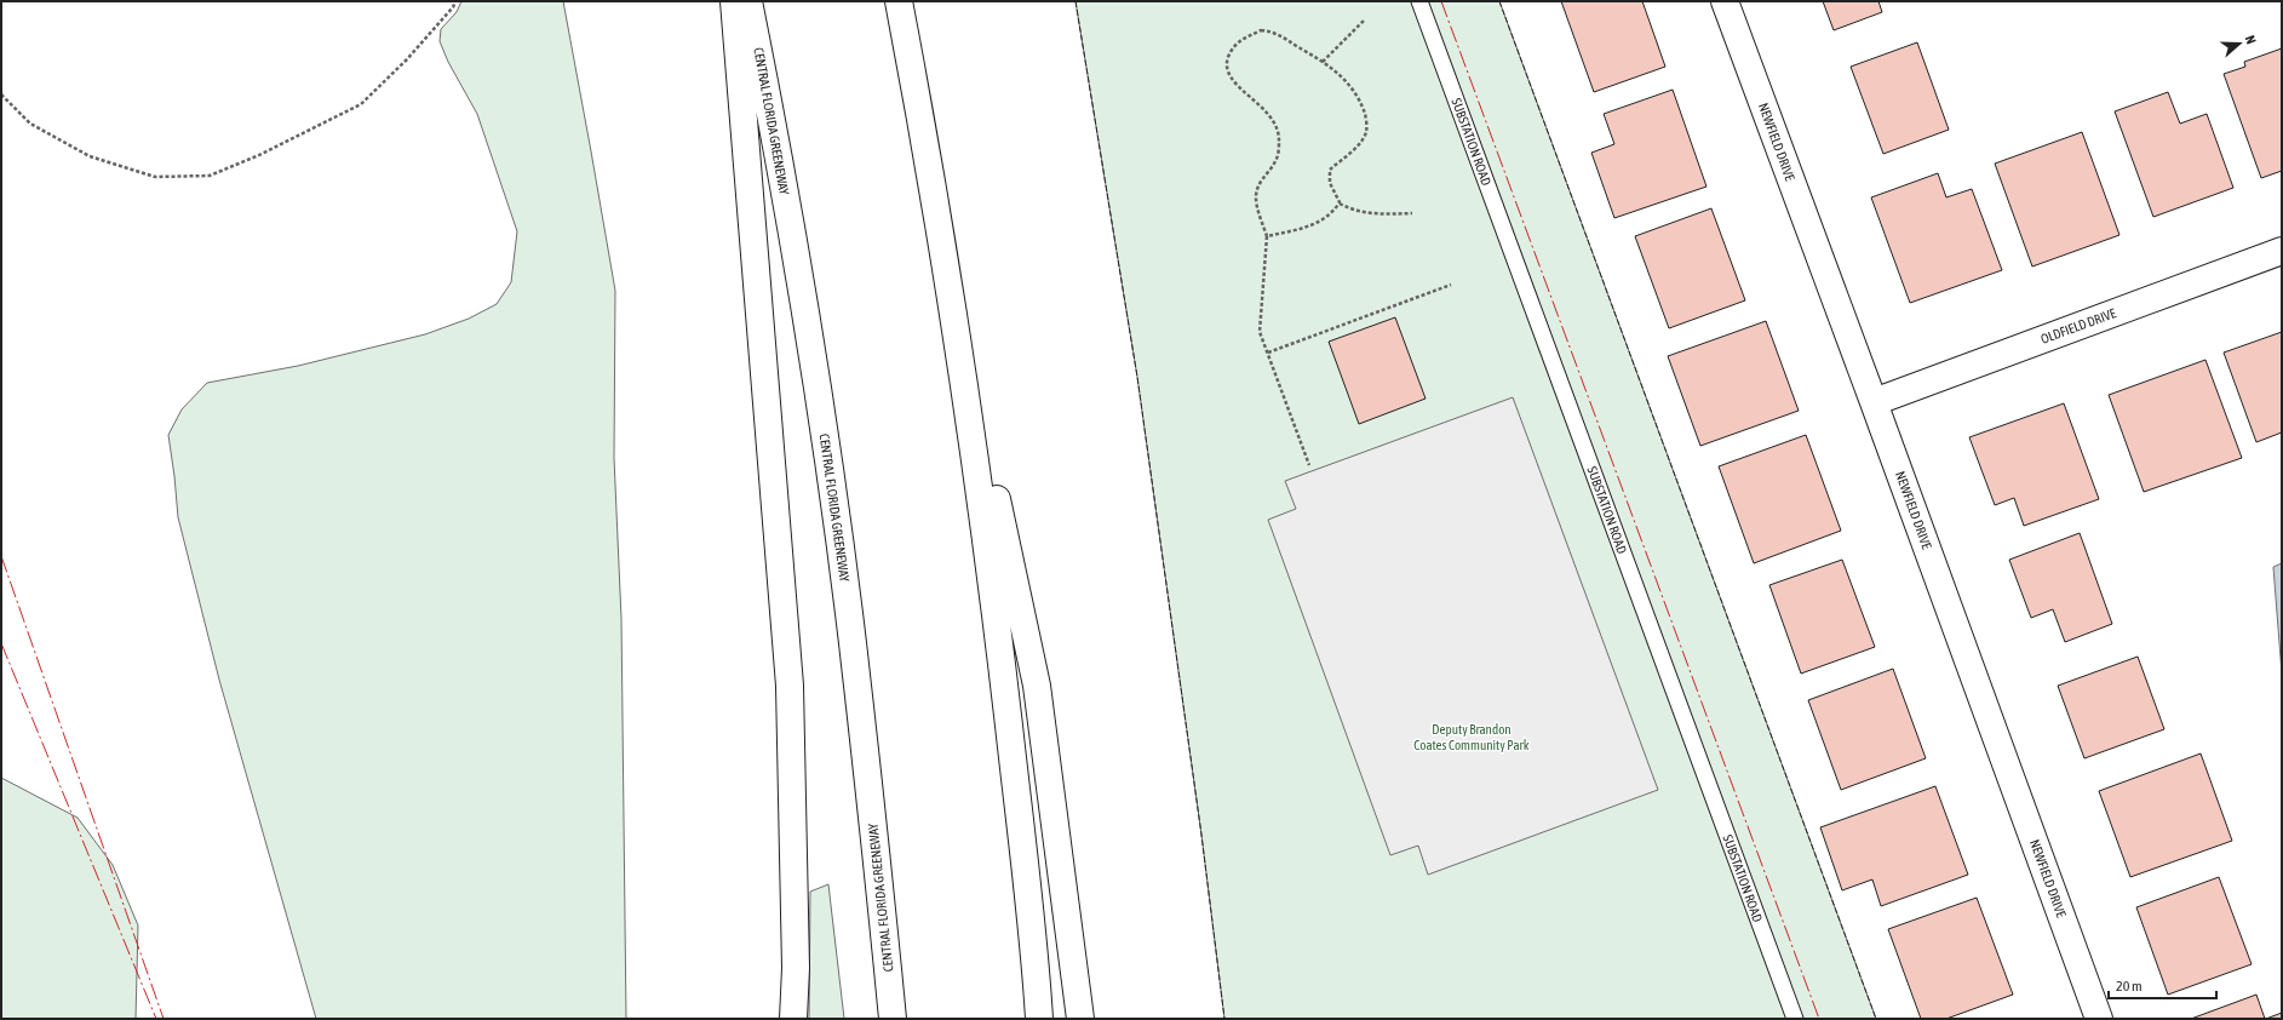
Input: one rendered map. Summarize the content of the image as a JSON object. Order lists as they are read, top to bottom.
{
  "streets": {
    "main road": ["CENTRAL FLORIDA GREENEWAY", "NEWFIELD DRIVE", "OLDFIELD DRIVE"],
    "lane": ["SUBSTATION ROAD"]
  },
  "crossings": [
    ["NEWFIELD DRIVE", "OLDFIELD DRIVE"]
  ],
  "parks": ["Deputy Brandon Coates Community Park"],
  "scale_bar": "20 m",
  "north": "right"
}
